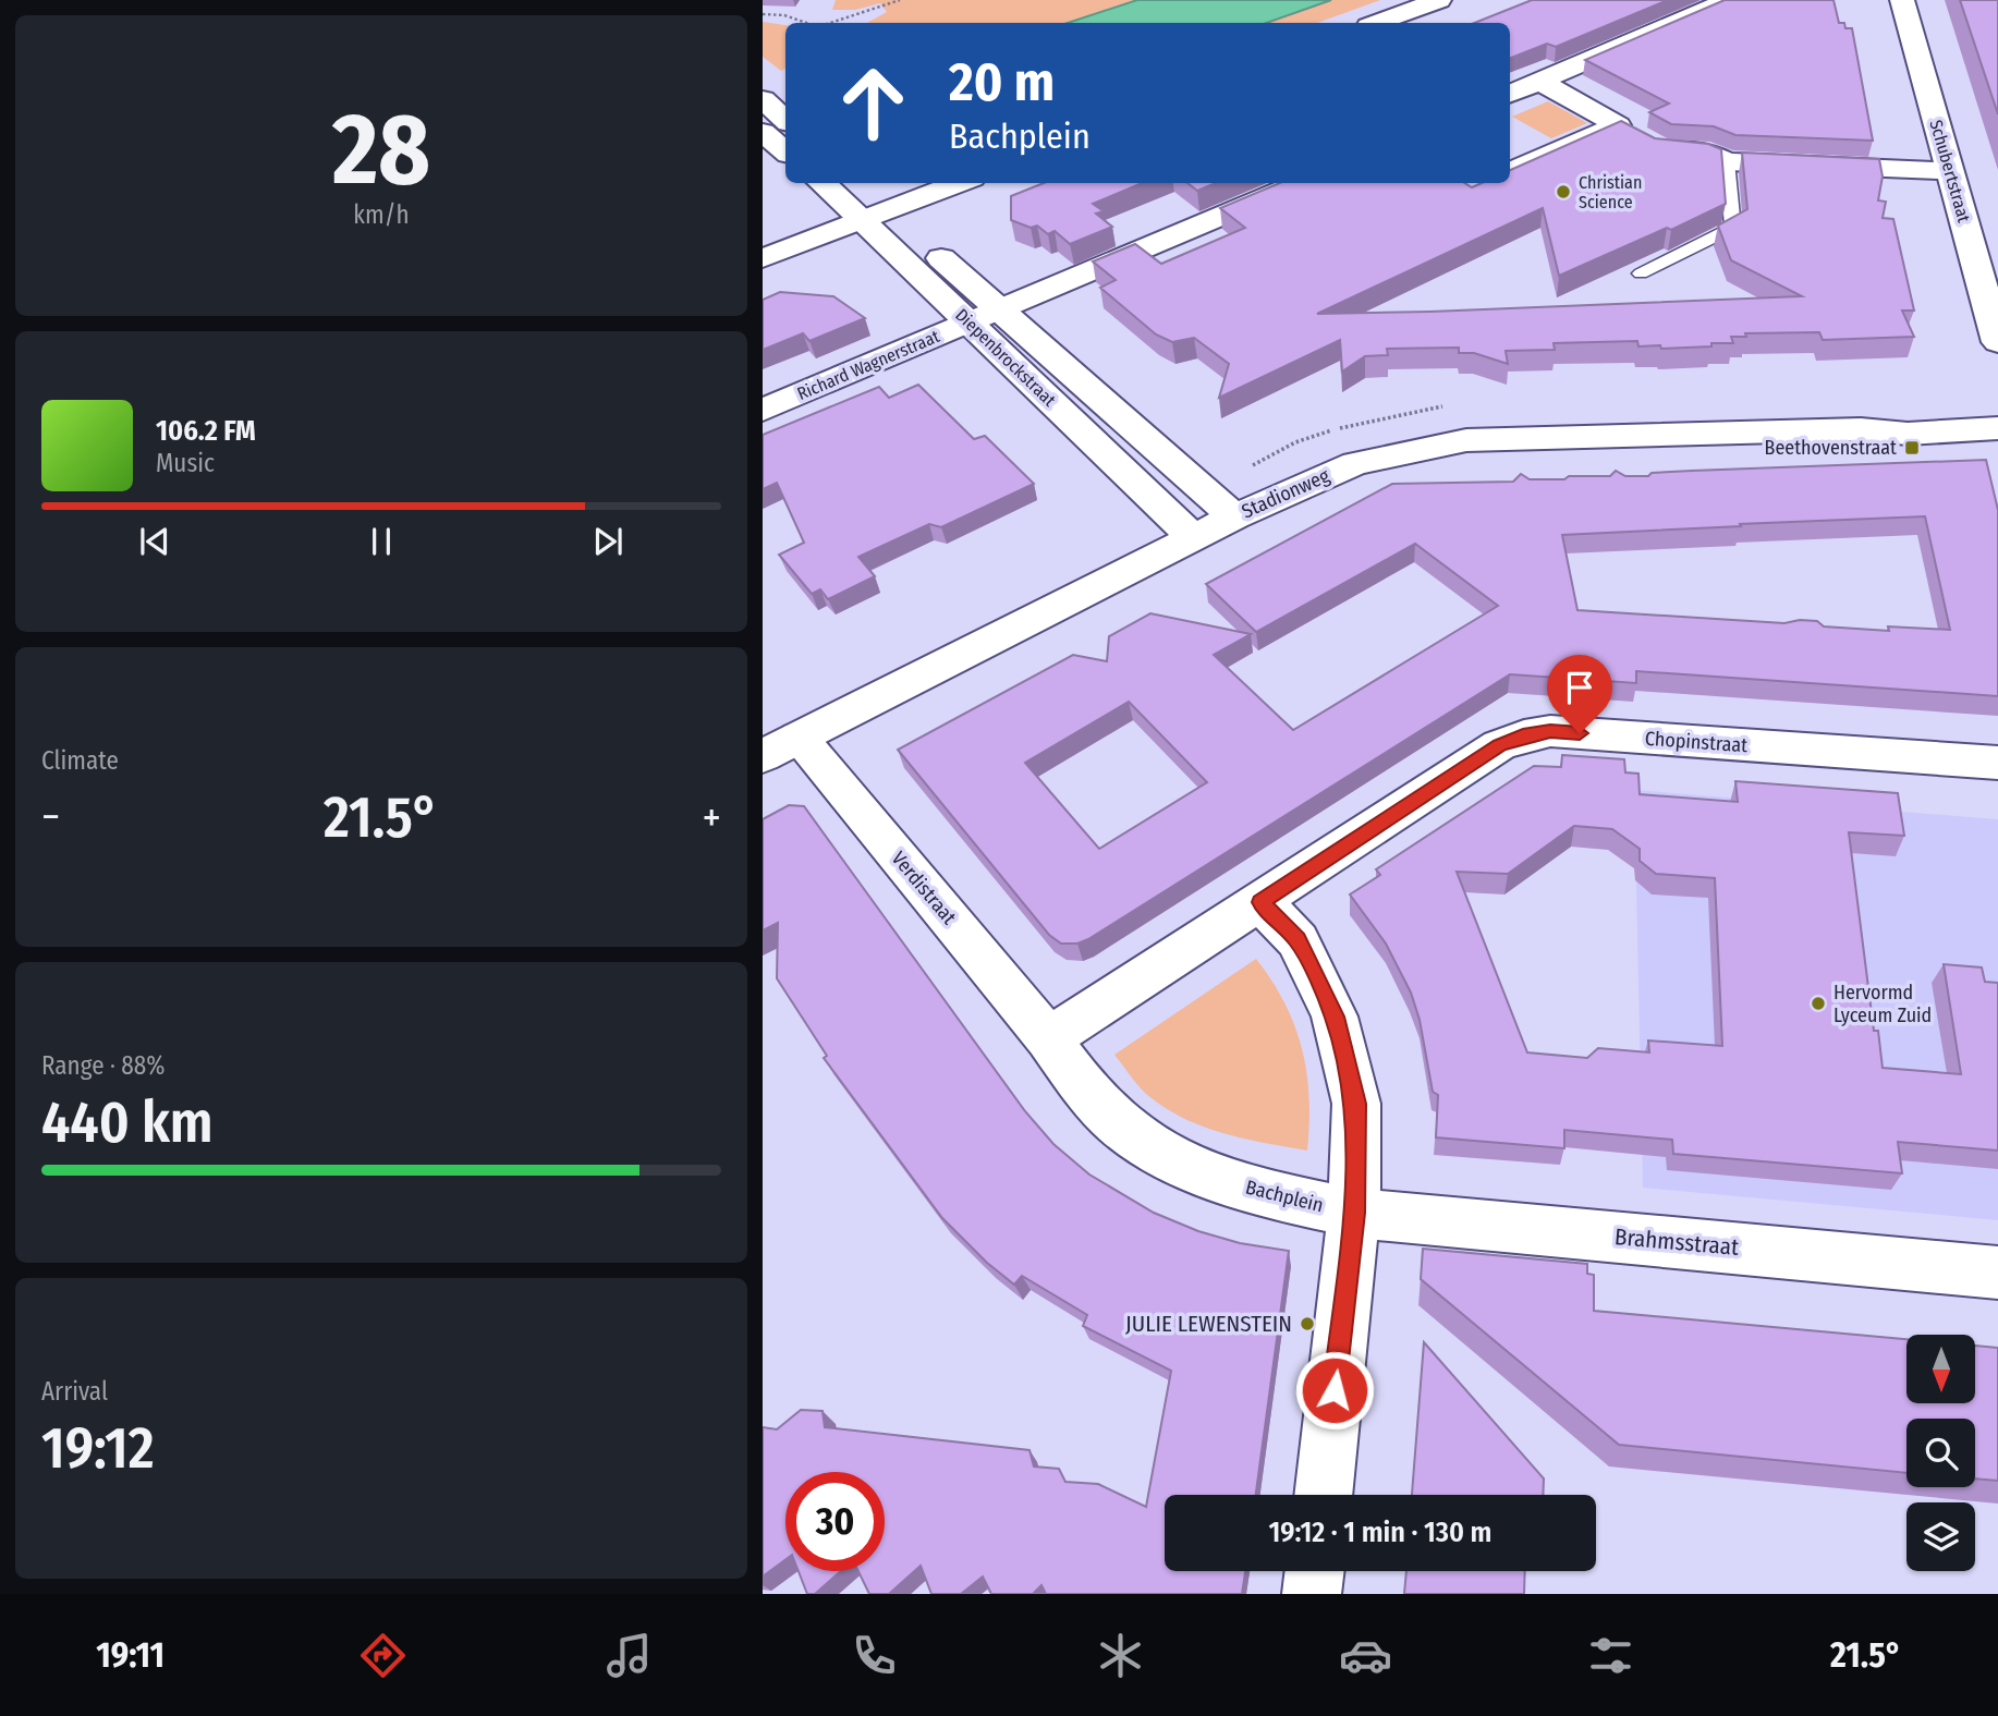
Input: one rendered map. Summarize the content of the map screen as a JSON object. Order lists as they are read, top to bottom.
{
  "streets": {
    "street": [
      "Schubertstraat",
      "Diepenbrockstraat",
      "Richard Wagnerstraat",
      "Stadionweg",
      "Chopinstraat",
      "Verdistraat",
      "Bachplein",
      "Brahmsstraat"
    ]
  },
  "crossings": [
    ["Diepenbrockstraat", "Richard Wagnerstraat"],
    ["Diepenbrockstraat", "Stadionweg"],
    ["Stadionweg", "Verdistraat"],
    ["Verdistraat", "Bachplein"],
    ["Bachplein", "Brahmsstraat"]
  ],
  "places": {
    "other": ["Christian Science", "Hervormd Lyceum Zuid", "JULIE LEWENSTEIN"],
    "transit": ["Beethovenstraat"]
  },
  "north": "bottom",
  "page": {
    "tile": [
      ["28", "km/h"],
      "Climate",
      ["Range · 88%", "440 km"],
      ["Arrival", "19:12"]
    ],
    "turn": ["20 m", "Bachplein"],
    "song": ["106.2 FM", "Music"],
    "heat": ["−", "21.5°", "+"],
    "limit": "30",
    "trip": "19:12 · 1 min · 130 m",
    "tabs": ["19:11", "21.5°"]
  }
}
